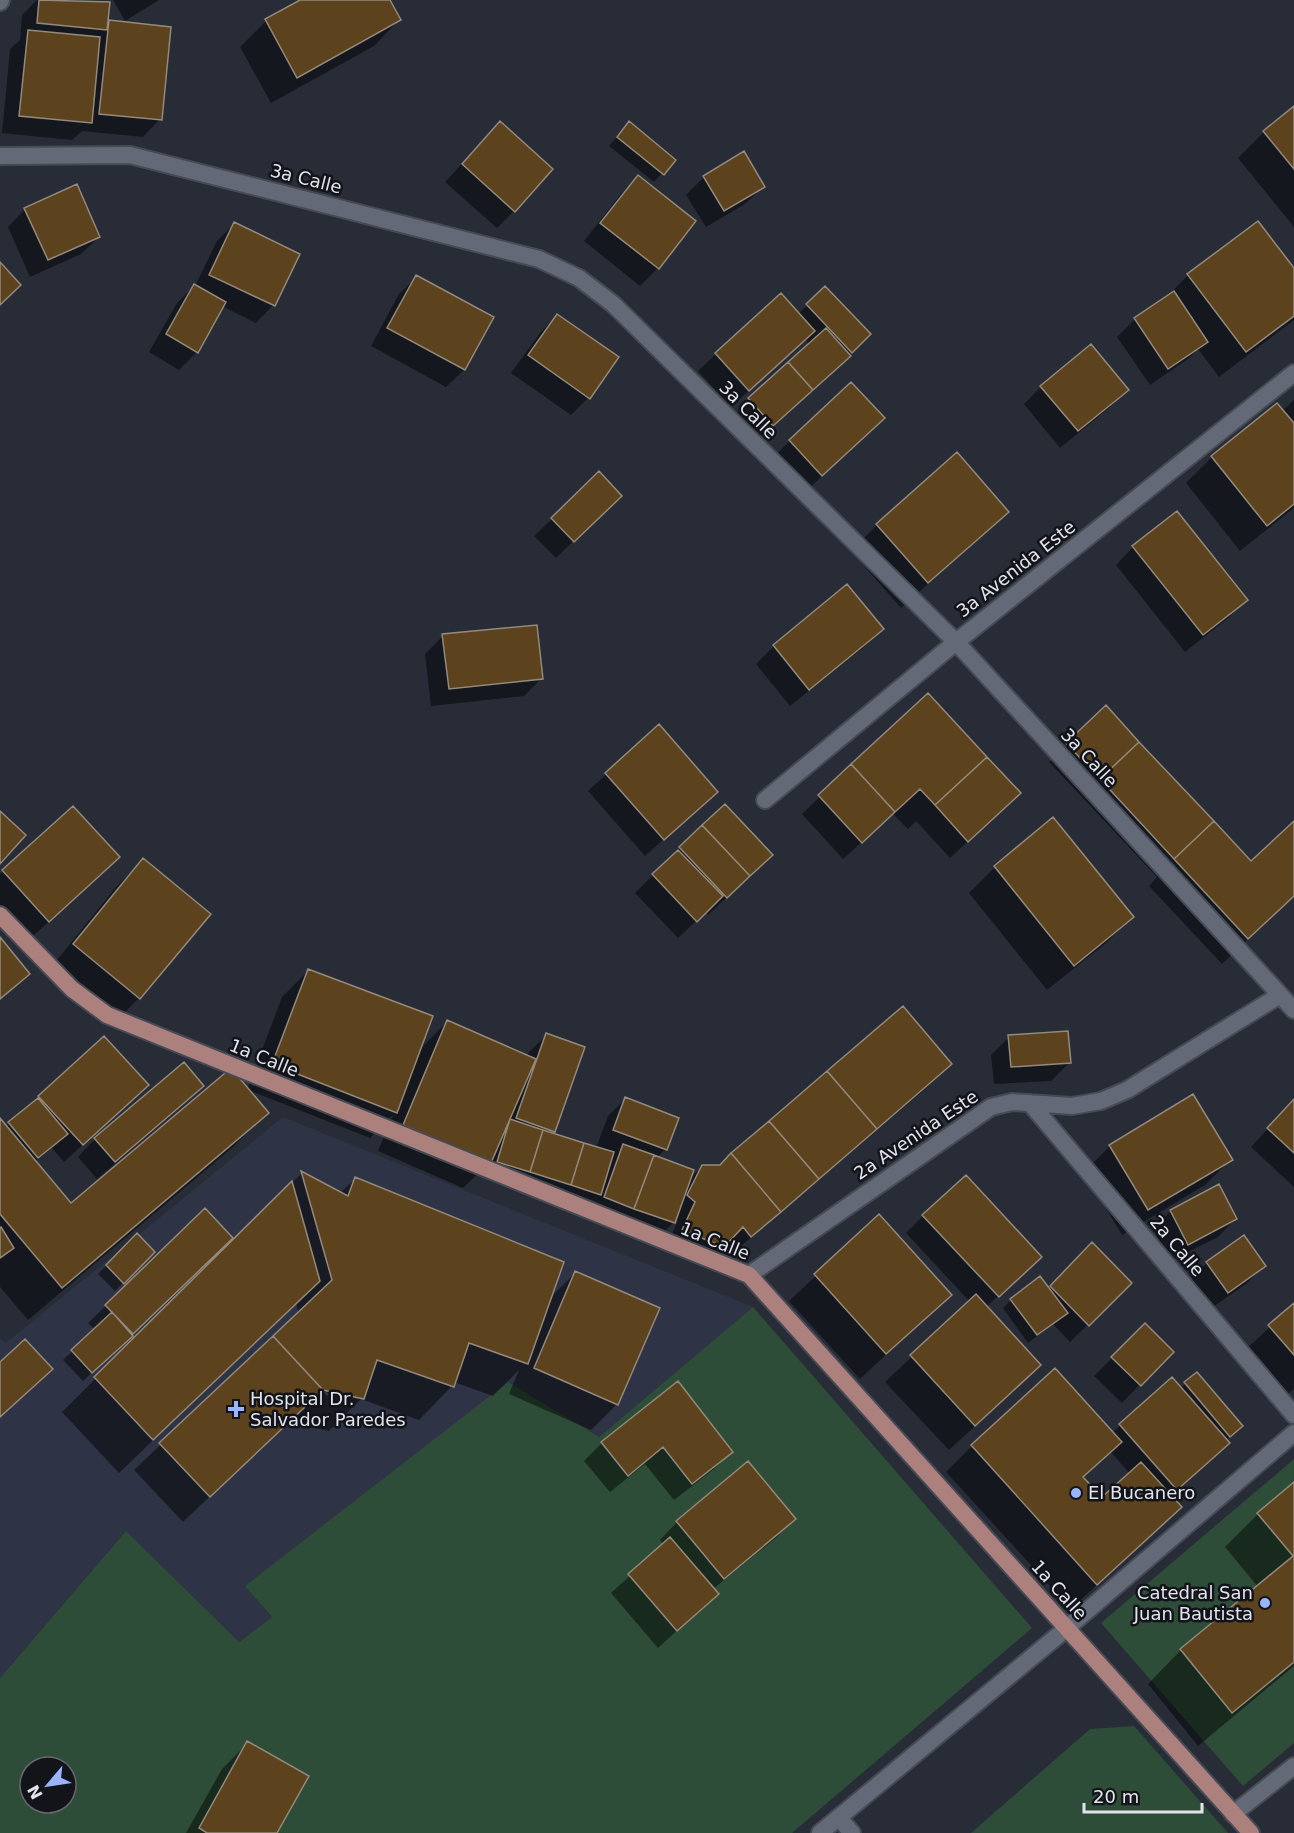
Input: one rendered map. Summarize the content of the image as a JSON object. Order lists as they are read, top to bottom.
{
  "streets": {
    "main road": ["1a Calle"],
    "street": [
      "3a Calle",
      "3a Avenida Este",
      "2a Avenida Este",
      "2a Calle"
    ]
  },
  "crossings": [
    ["3a Calle", "3a Avenida Este"],
    ["3a Calle", "2a Avenida Este"],
    ["1a Calle", "2a Avenida Este"],
    ["2a Avenida Este", "2a Calle"]
  ],
  "places": {
    "health": ["Hospital Dr. Salvador Paredes"],
    "other": ["El Bucanero", "Catedral San Juan Bautista"]
  },
  "scale_bar": "20 m",
  "north": "bottom left"
}
